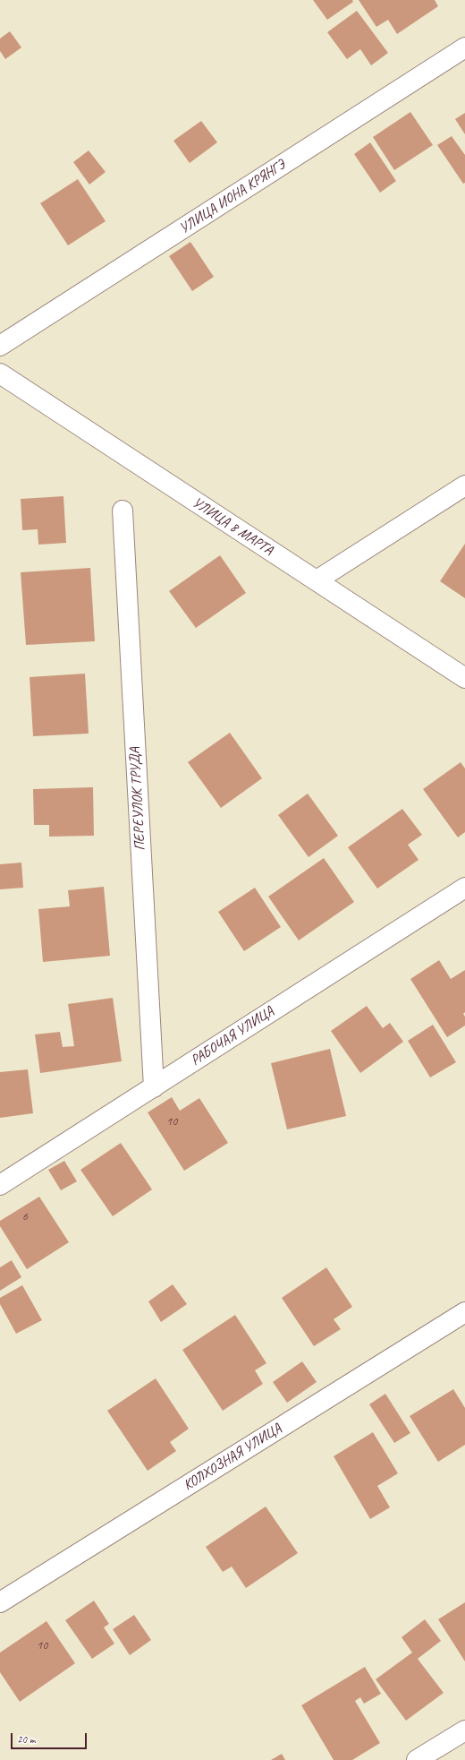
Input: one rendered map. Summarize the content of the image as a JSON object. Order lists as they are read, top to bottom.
{
  "streets": {
    "street": [
      "УЛИЦА ИОНА КРЯНГЭ",
      "УЛИЦА 8 МАРТА",
      "ПЕРЕУЛОК ТРУДА",
      "РАБОЧАЯ УЛИЦА",
      "КОЛХОЗНАЯ УЛИЦА"
    ]
  },
  "crossings": [
    ["ПЕРЕУЛОК ТРУДА", "РАБОЧАЯ УЛИЦА"]
  ],
  "house_numbers": ["10", "6", "10"],
  "scale_bar": "20 m"
}
